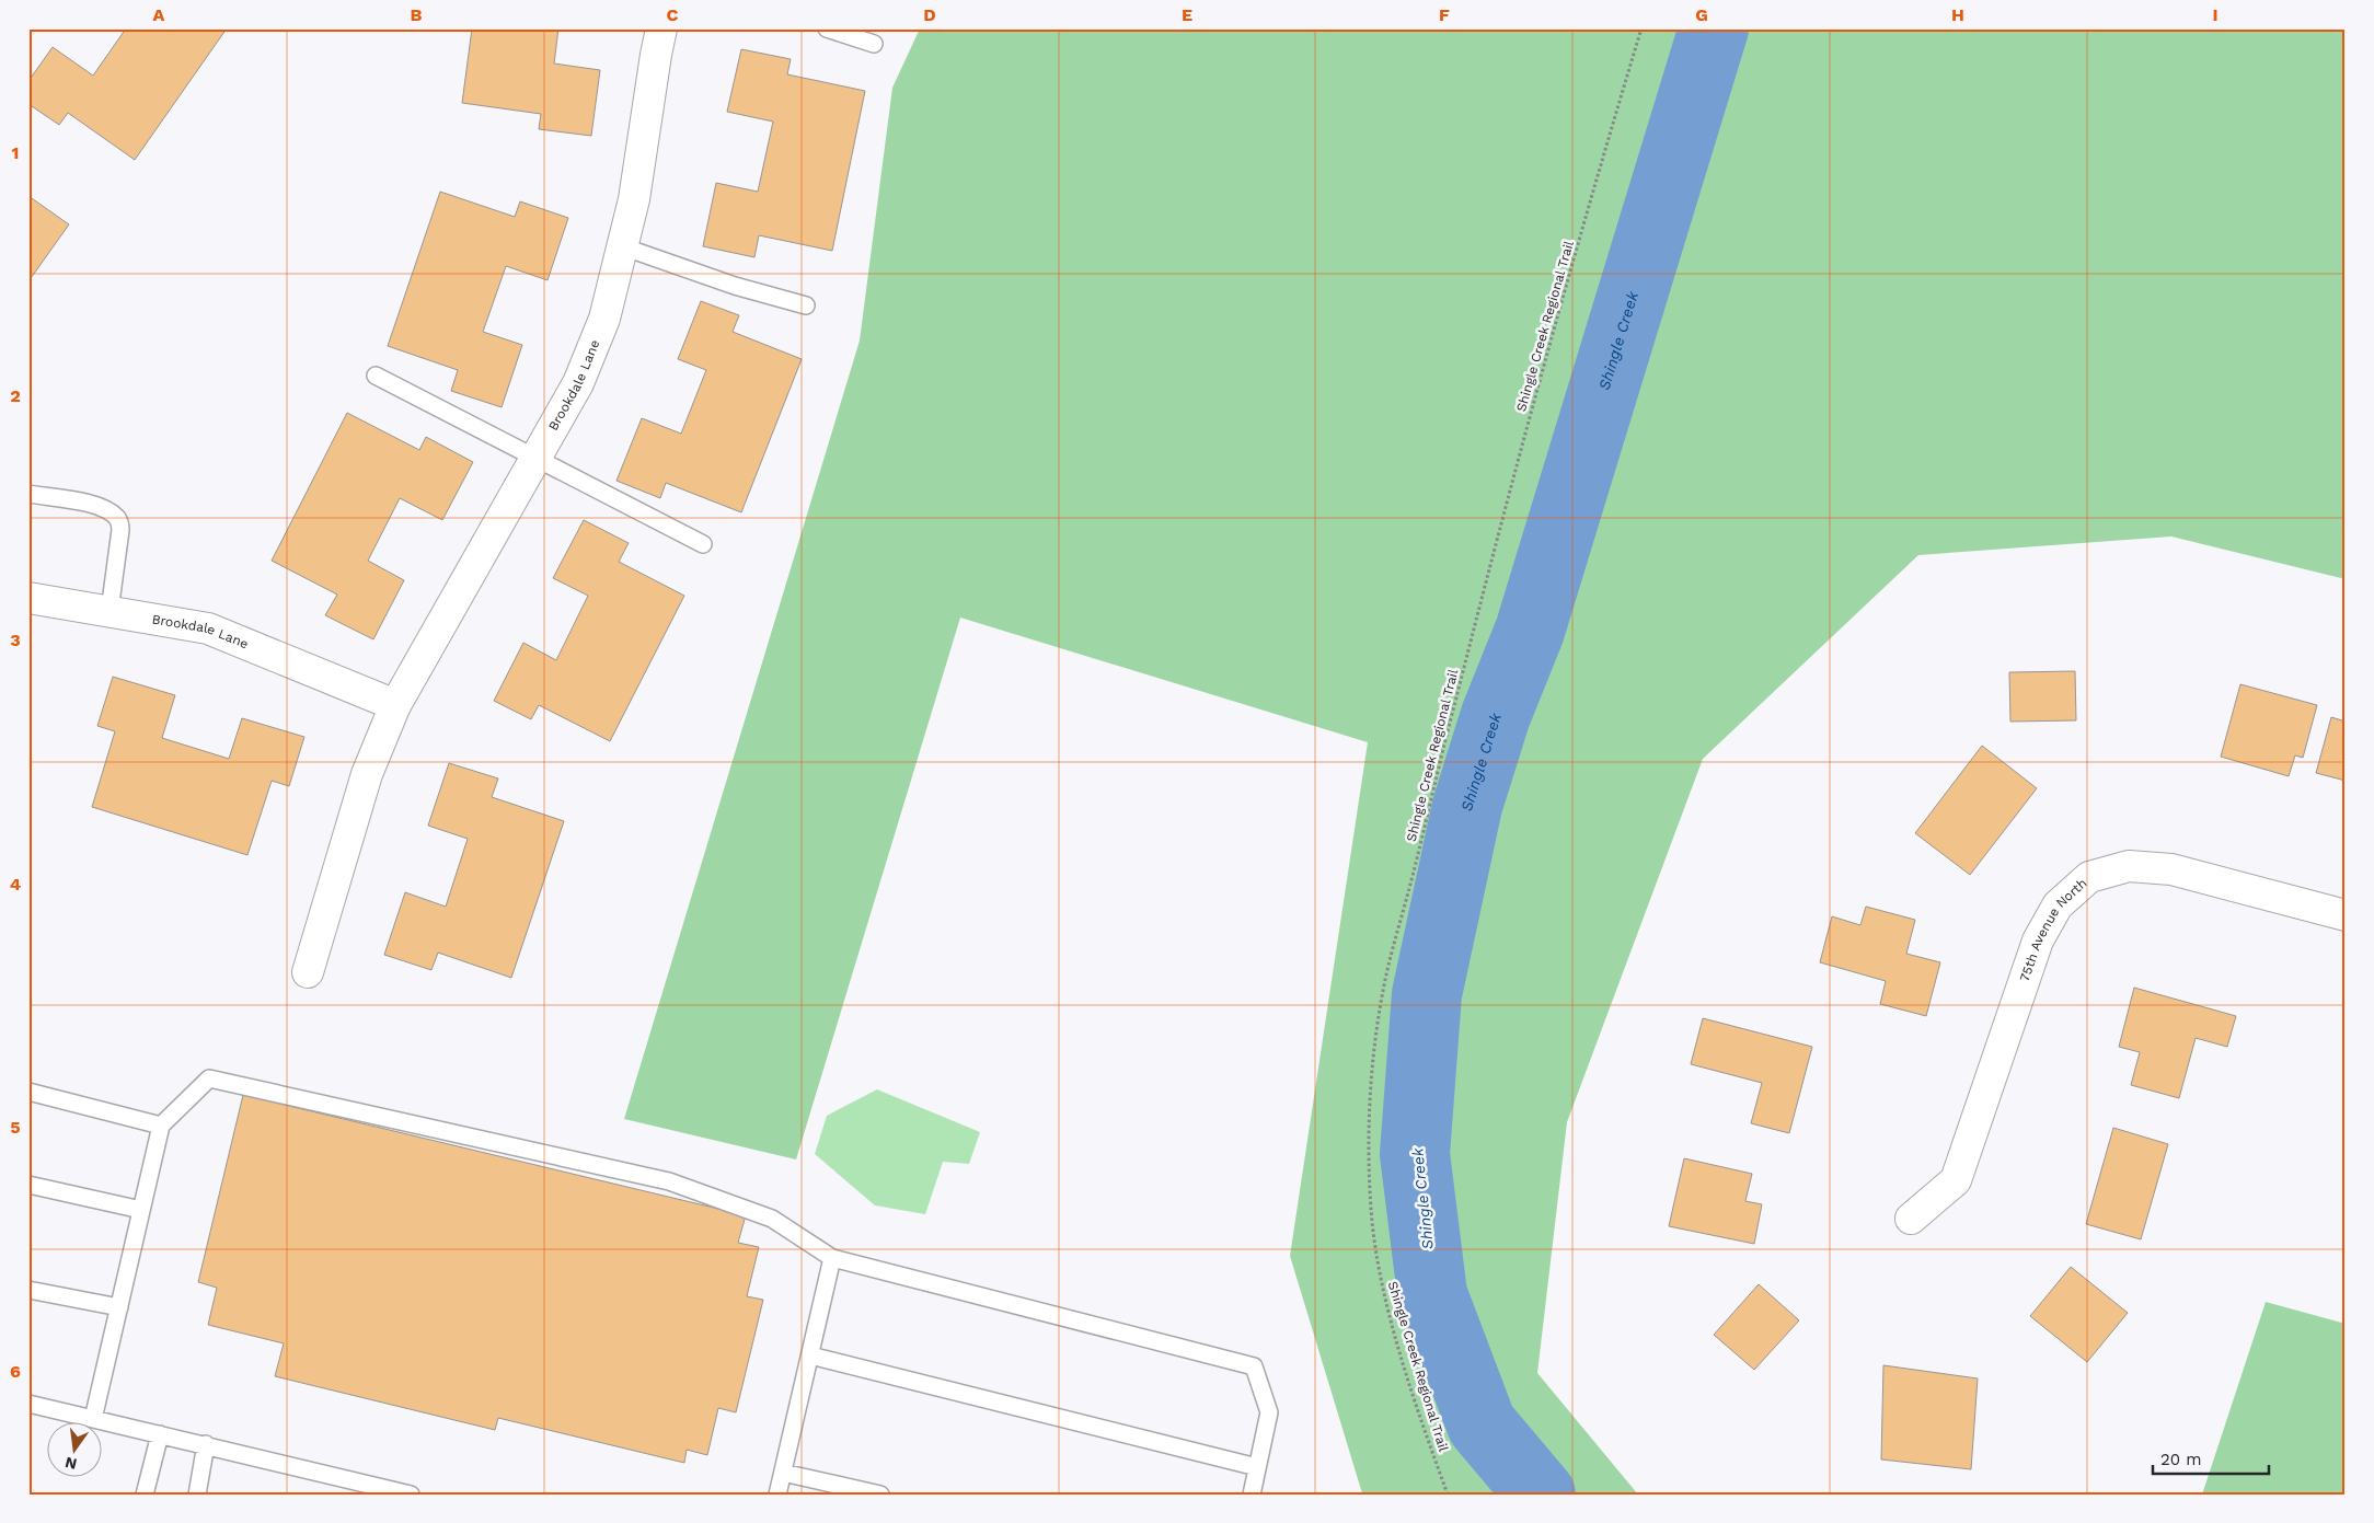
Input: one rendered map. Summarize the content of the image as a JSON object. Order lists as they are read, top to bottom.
{
  "streets": {
    "street": ["Brookdale Lane", "75th Avenue North"],
    "path": ["Shingle Creek Regional Trail"]
  },
  "water": ["Shingle Creek"],
  "scale_bar": "20 m",
  "north": "bottom",
  "grid": {
    "columns": [
      "A",
      "B",
      "C",
      "D",
      "E",
      "F",
      "G",
      "H",
      "I"
    ],
    "rows": [
      "1",
      "2",
      "3",
      "4",
      "5",
      "6"
    ]
  }
}
